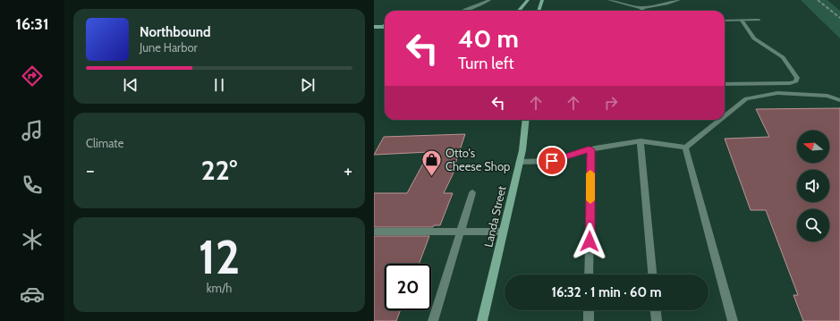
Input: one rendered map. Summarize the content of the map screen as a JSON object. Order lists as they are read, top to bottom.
{
  "streets": {
    "main road": ["Landa Street"]
  },
  "places": {
    "shop": ["Otto's Cheese Shop"]
  },
  "north": "left",
  "page": {
    "tabs": "16:31",
    "turn": ["40 m", "Turn left"],
    "song": ["Northbound", "June Harbor"],
    "tile": [
      "Climate",
      ["12", "km/h"]
    ],
    "heat": ["−", "22°", "+"],
    "limit": "20",
    "trip": "16:32 · 1 min · 60 m"
  }
}
